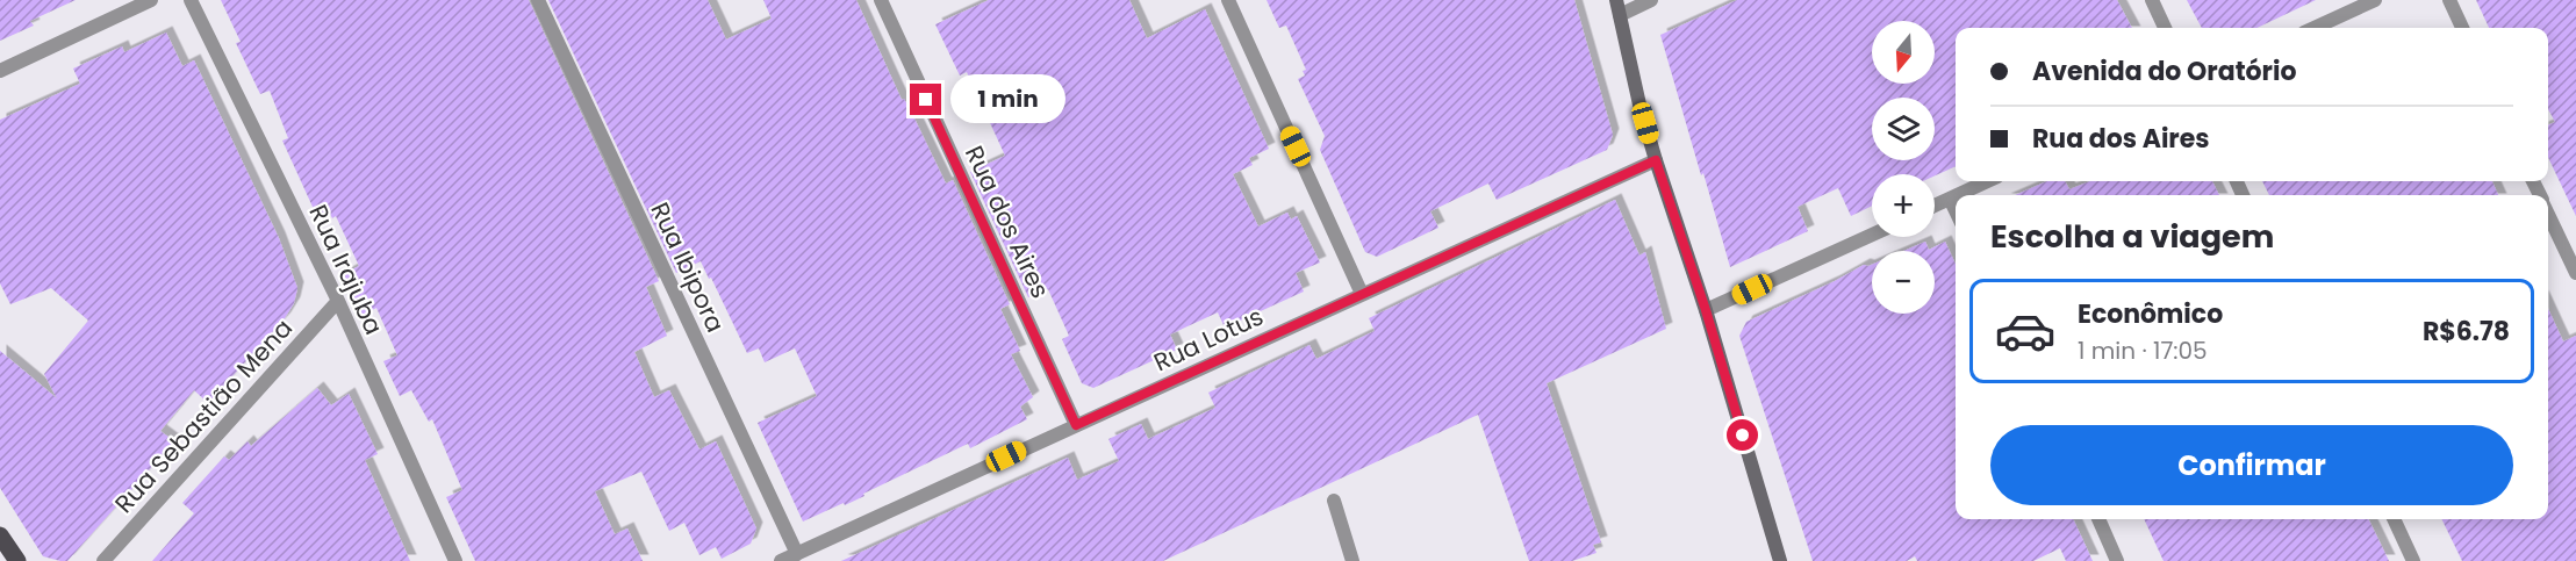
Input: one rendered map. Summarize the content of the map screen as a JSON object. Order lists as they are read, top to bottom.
{
  "streets": {
    "street": [
      "Rua dos Aires",
      "Rua Ibipora",
      "Rua Irajuba",
      "Rua Lotus",
      "Rua Sebastião Mena"
    ]
  },
  "crossings": [
    ["Rua dos Aires", "Rua Lotus"],
    ["Rua Ibipora", "Rua Lotus"],
    ["Rua Irajuba", "Rua Sebastião Mena"]
  ],
  "north": "bottom",
  "page": {
    "map_buttons": ["+", "−"],
    "banner": ["Avenida do Oratório", "Rua dos Aires"],
    "bubble": "1 min",
    "heading": "Escolha a viagem",
    "list": [
      {
        "name": "Econômico",
        "note": "1 min · 17:05",
        "value": "R$6.78"
      }
    ],
    "buttons": "Confirmar"
  }
}
